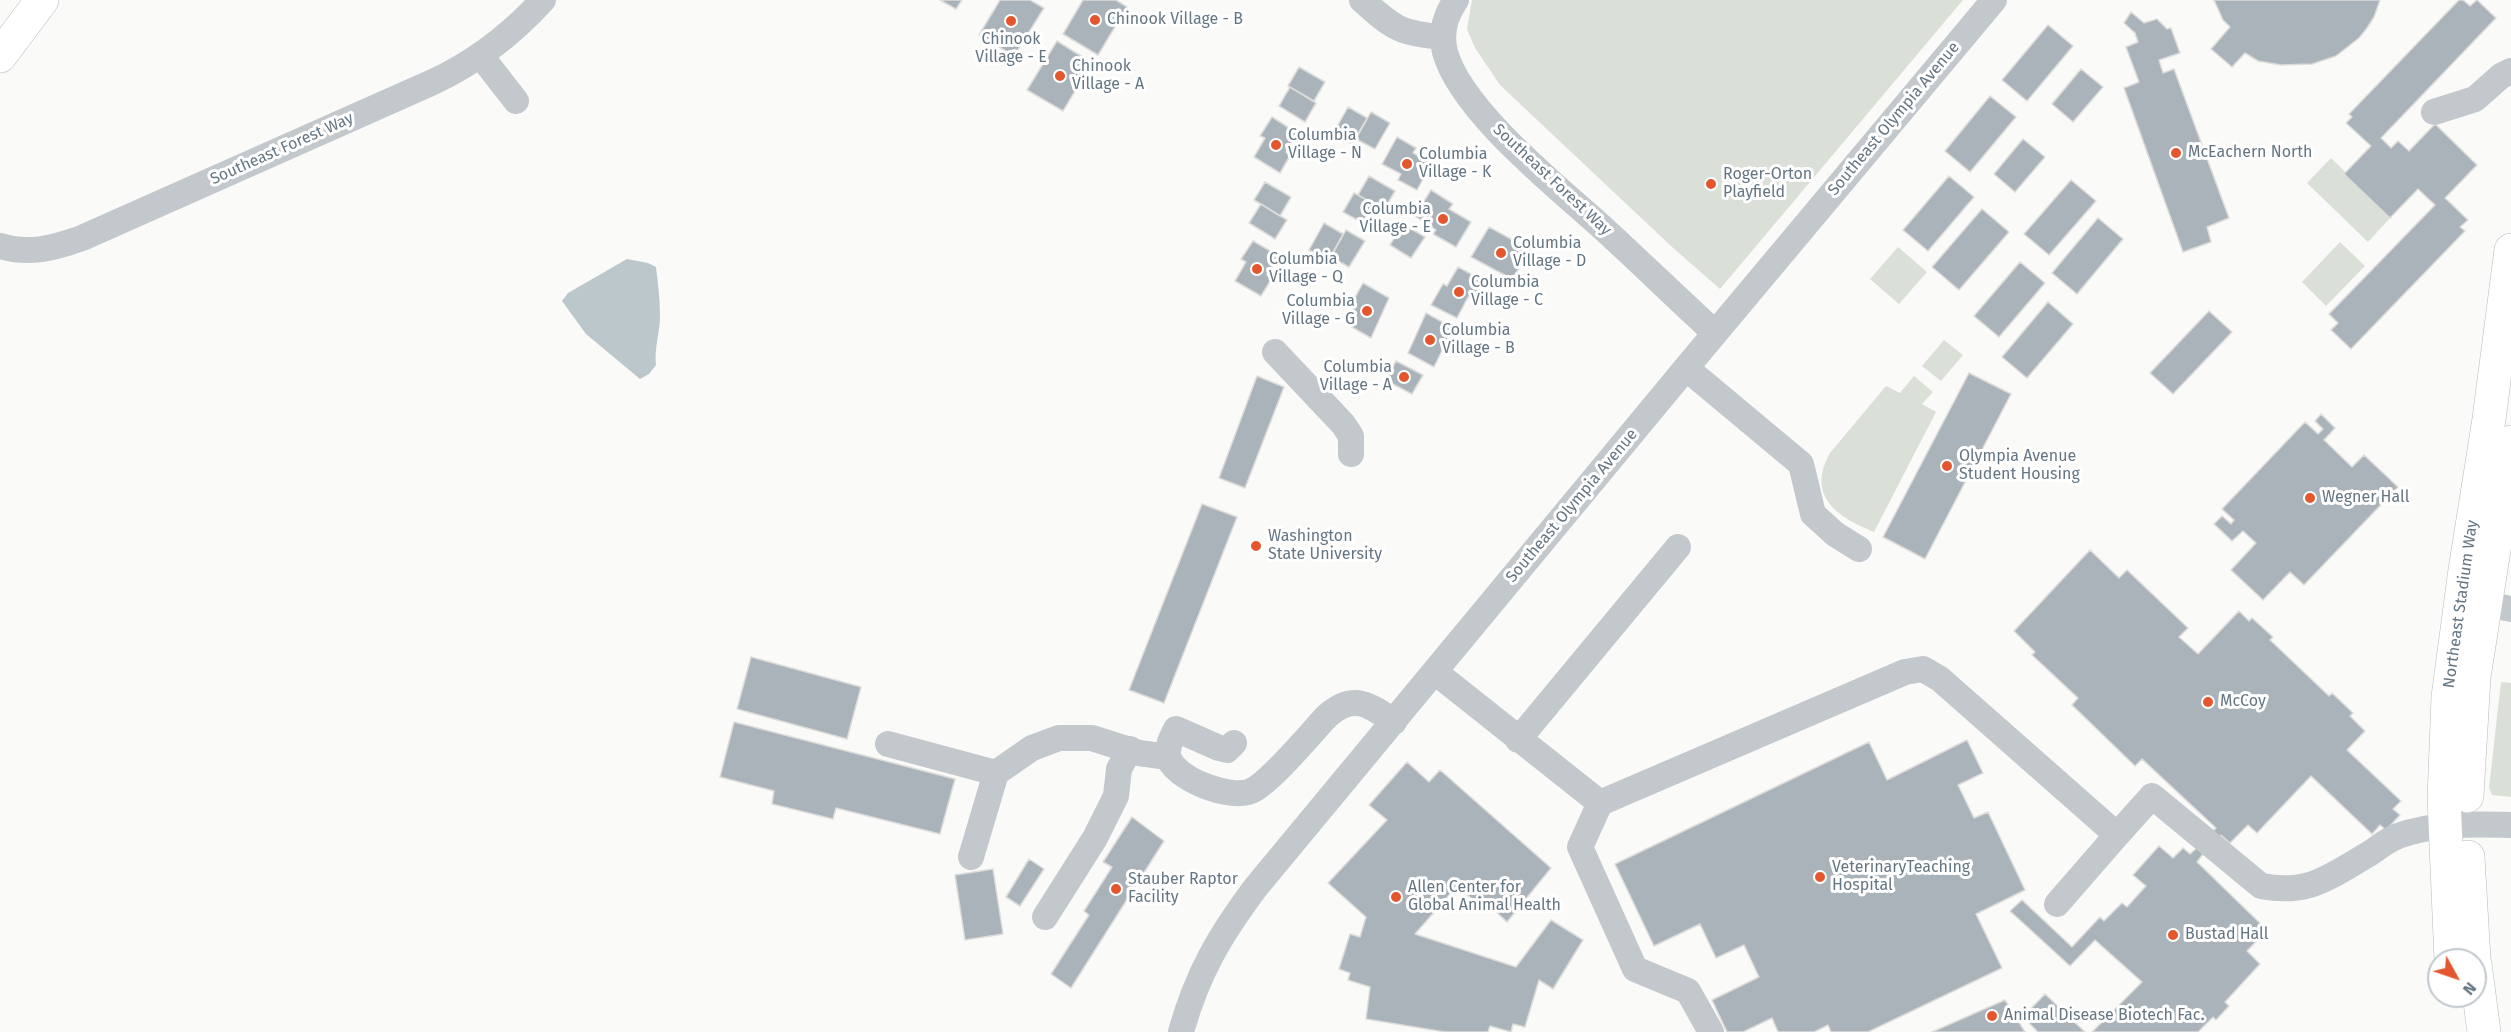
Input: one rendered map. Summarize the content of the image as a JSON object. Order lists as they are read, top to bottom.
{
  "streets": {
    "main road": ["Northeast Stadium Way"],
    "street": ["Southeast Olympia Avenue", "Southeast Forest Way"]
  },
  "crossings": [
    ["Southeast Olympia Avenue", "Southeast Forest Way"]
  ],
  "places": [
    "Chinook Village - B",
    "Chinook Village - E",
    "Chinook Village - A",
    "Columbia Village - N",
    "McEachern North",
    "Columbia Village - K",
    "Roger-Orton Playfield",
    "Columbia Village - E",
    "Columbia Village - D",
    "Columbia Village - Q",
    "Columbia Village - C",
    "Columbia Village - G",
    "Columbia Village - B",
    "Columbia Village - A",
    "Olympia Avenue Student Housing",
    "Wegner Hall",
    "Washington State University",
    "McCoy",
    "VeterinaryTeaching Hospital",
    "Stauber Raptor Facility",
    "Allen Center for Global Animal Health",
    "Bustad Hall",
    "Animal Disease Biotech Fac."
  ],
  "north": "bottom right"
}
